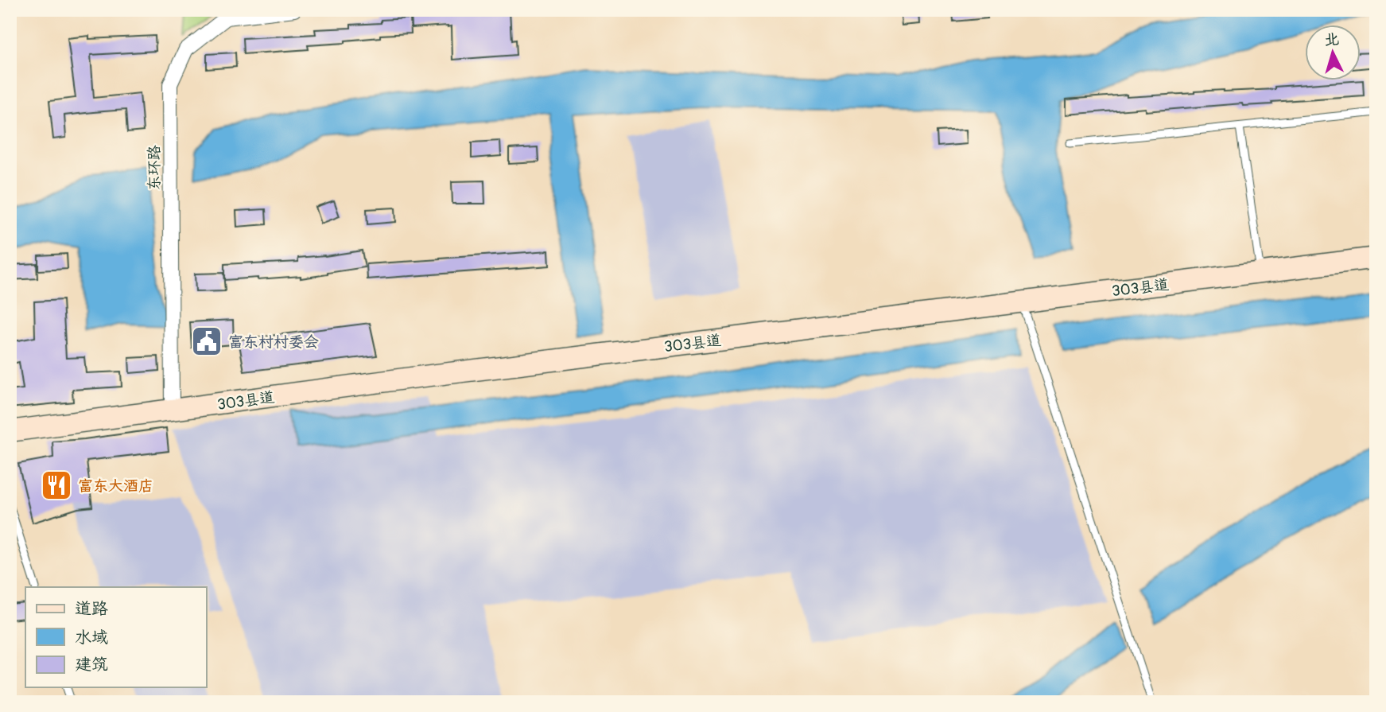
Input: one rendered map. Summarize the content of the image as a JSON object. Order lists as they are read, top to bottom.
{
  "streets": {
    "main road": ["303县道"],
    "street": ["东环路"]
  },
  "crossings": [
    ["东环路", "303县道"]
  ],
  "places": {
    "public building": ["富东村村委会"],
    "restaurant": ["富东大酒店"]
  },
  "legend": ["道路", "水域", "建筑"],
  "north": "top"
}
